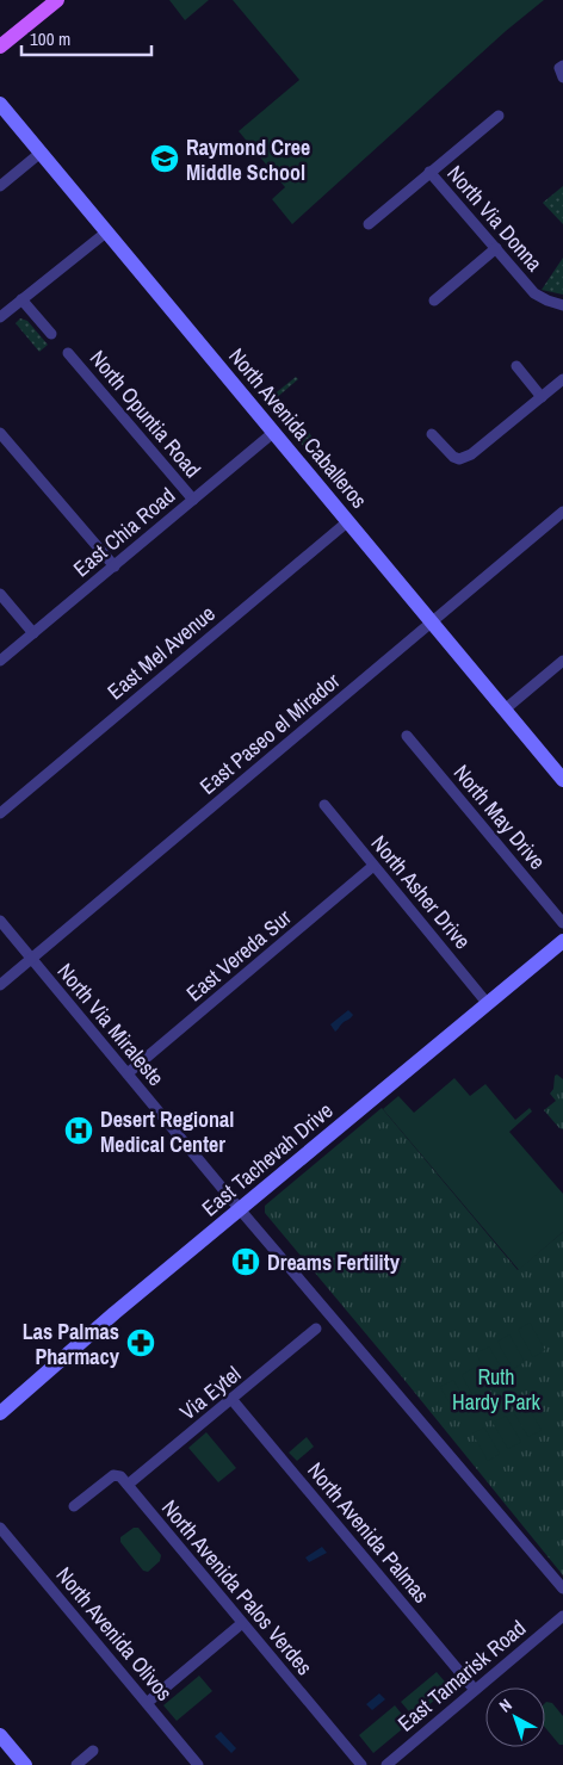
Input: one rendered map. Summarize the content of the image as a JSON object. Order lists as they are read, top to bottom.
{
  "streets": {
    "street": [
      "North Via Donna",
      "North Opuntia Road",
      "North Avenida Caballeros",
      "East Chia Road",
      "East Mel Avenue",
      "East Paseo el Mirador",
      "North May Drive",
      "North Asher Drive",
      "East Vereda Sur",
      "North Via Miraleste",
      "East Tachevah Drive",
      "Via Eytel",
      "North Avenida Palmas",
      "North Avenida Palos Verdes",
      "North Avenida Olivos",
      "East Tamarisk Road"
    ]
  },
  "crossings": [
    ["North Opuntia Road", "East Chia Road"],
    ["North Avenida Caballeros", "East Chia Road"],
    ["North Avenida Caballeros", "East Mel Avenue"],
    ["North Avenida Caballeros", "East Paseo el Mirador"],
    ["East Paseo el Mirador", "North Via Miraleste"],
    ["North Asher Drive", "East Vereda Sur"],
    ["North Asher Drive", "East Tachevah Drive"],
    ["East Vereda Sur", "North Via Miraleste"],
    ["North Via Miraleste", "East Tachevah Drive"],
    ["Via Eytel", "North Avenida Palmas"],
    ["Via Eytel", "North Avenida Palos Verdes"],
    ["North Avenida Palmas", "East Tamarisk Road"]
  ],
  "parks": ["Ruth Hardy Park"],
  "places": {
    "school or university": ["Raymond Cree Middle School"],
    "hospital": ["Desert Regional Medical Center", "Dreams Fertility"],
    "pharmacy": ["Las Palmas Pharmacy"]
  },
  "scale_bar": "100 m",
  "north": "top left"
}
